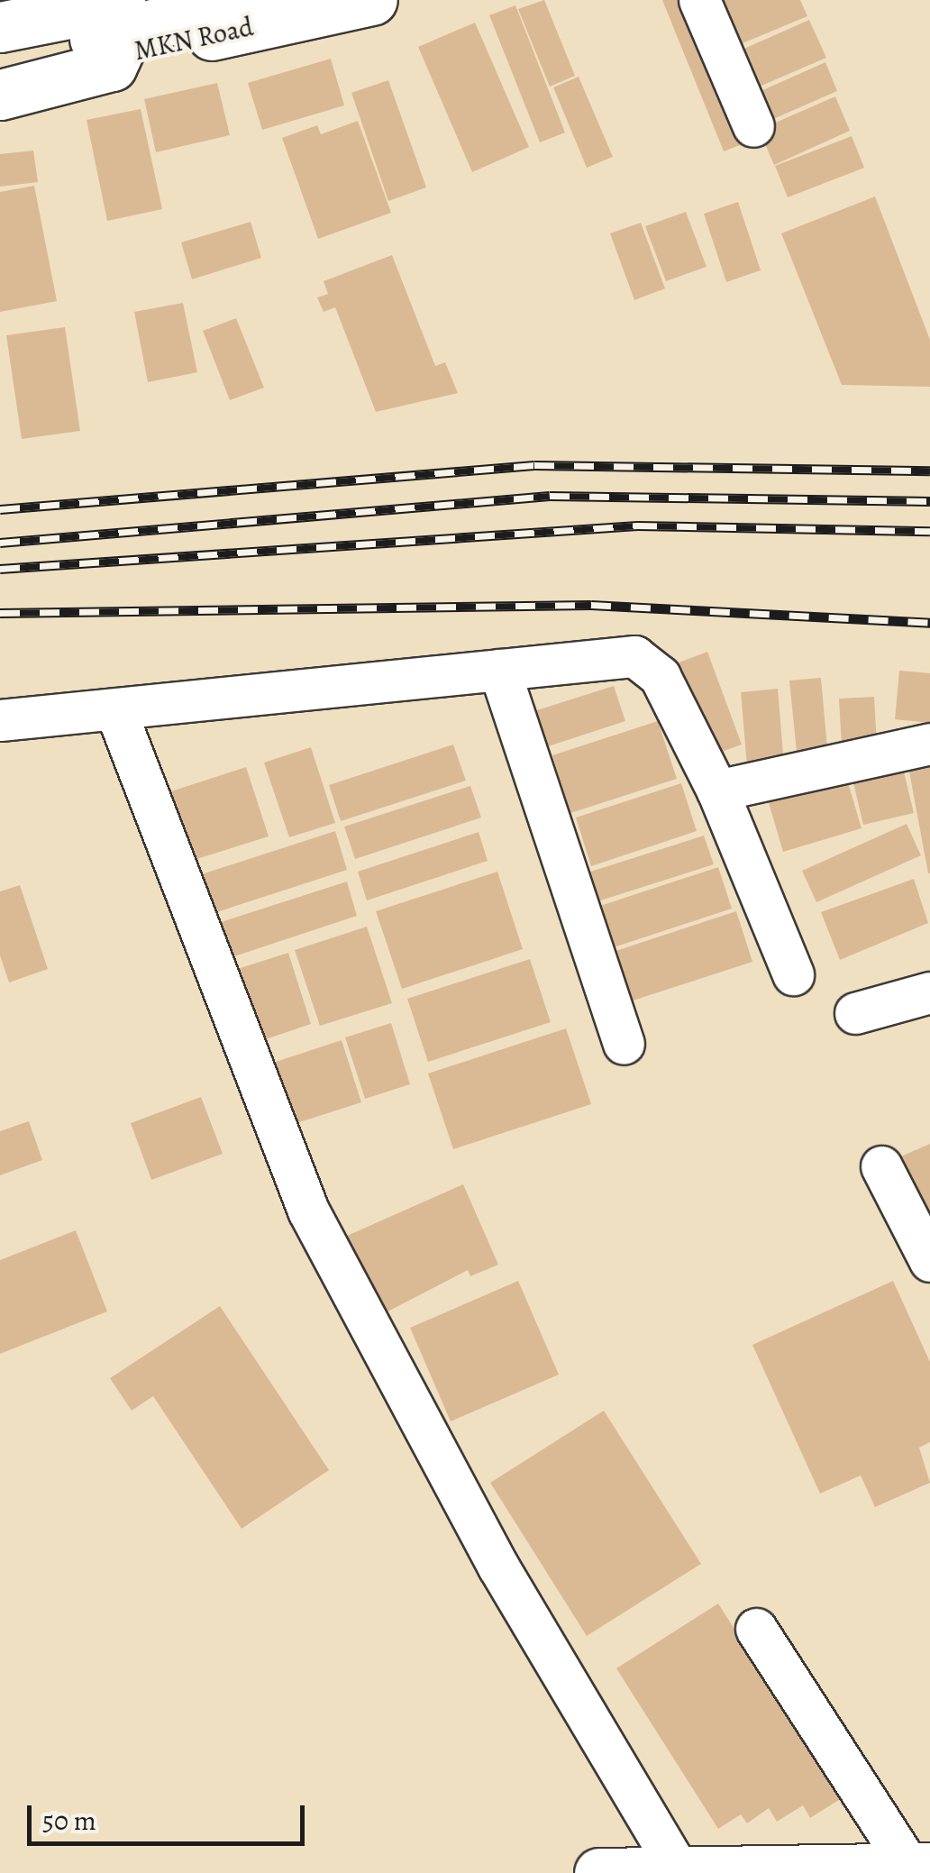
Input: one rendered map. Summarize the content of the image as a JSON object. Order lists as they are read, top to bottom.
{
  "streets": {
    "street": ["MKN Road"]
  },
  "scale_bar": "50 m"
}
